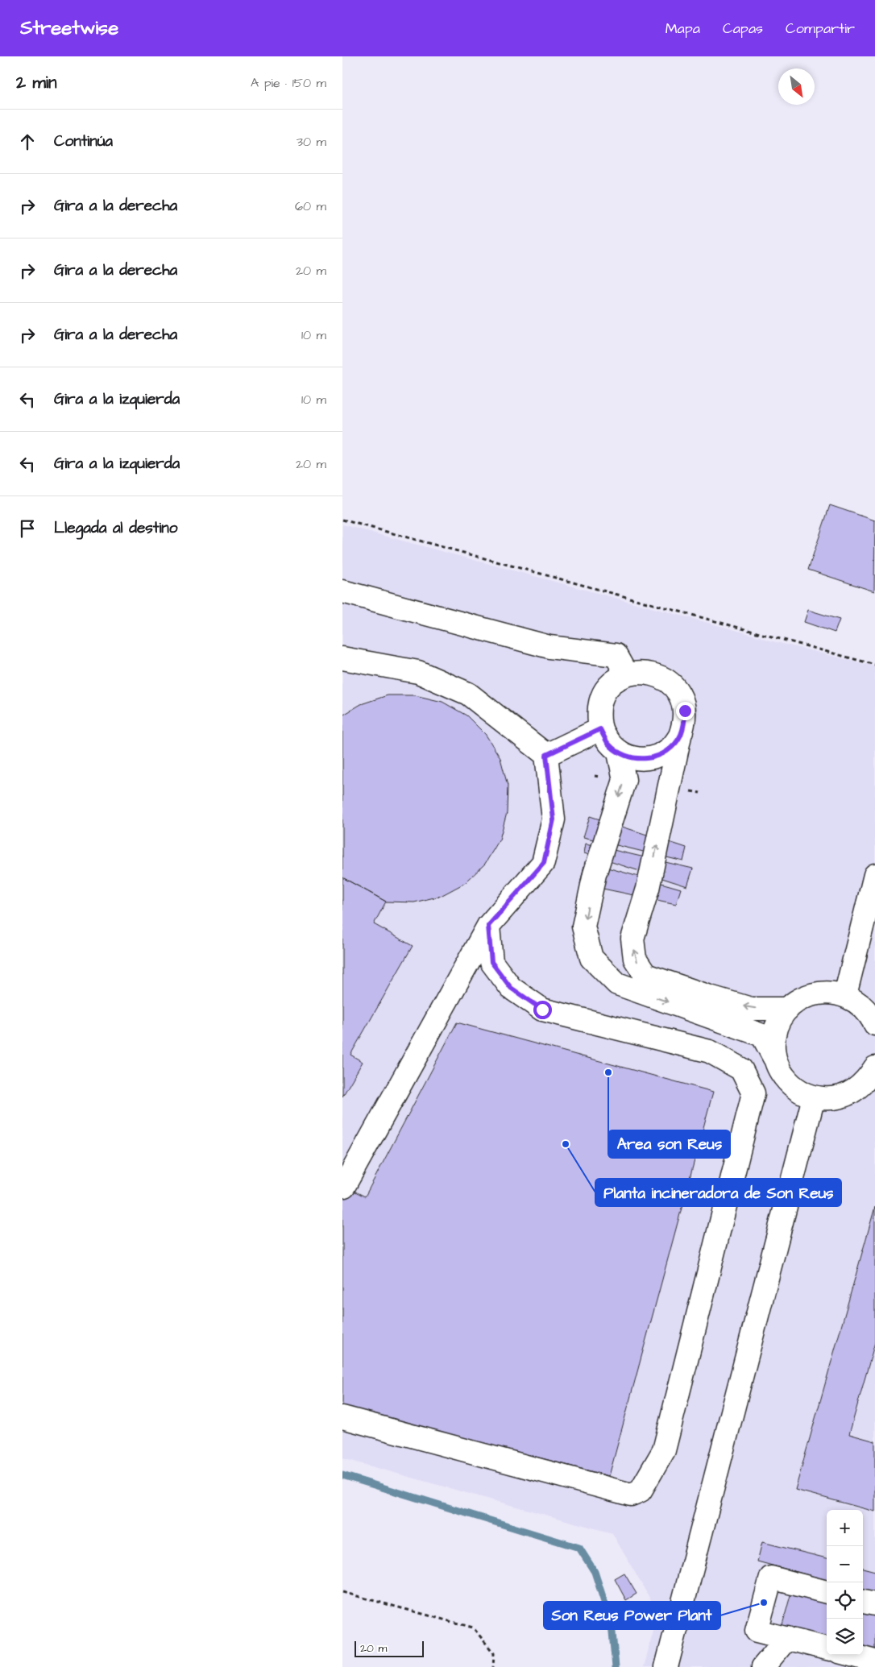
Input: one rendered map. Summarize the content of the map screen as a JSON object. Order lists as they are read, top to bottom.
{
  "places": ["Area son Reus", "Planta incineradora de Son Reus", "Son Reus Power Plant"],
  "scale_bar": "20 m",
  "north": "bottom right",
  "page": {
    "header": "Streetwise",
    "nav": ["Mapa", "Capas", "Compartir"],
    "heading": ["2 min", "A pie · 150 m"],
    "list": [
      ["Continúa", "30 m"],
      ["Gira a la derecha", "60 m"],
      ["Gira a la derecha", "20 m"],
      ["Gira a la derecha", "10 m"],
      ["Gira a la izquierda", "10 m"],
      ["Gira a la izquierda", "20 m"],
      "Llegada al destino"
    ],
    "map_buttons": ["+", "−"],
    "scale": "20 m"
  }
}
